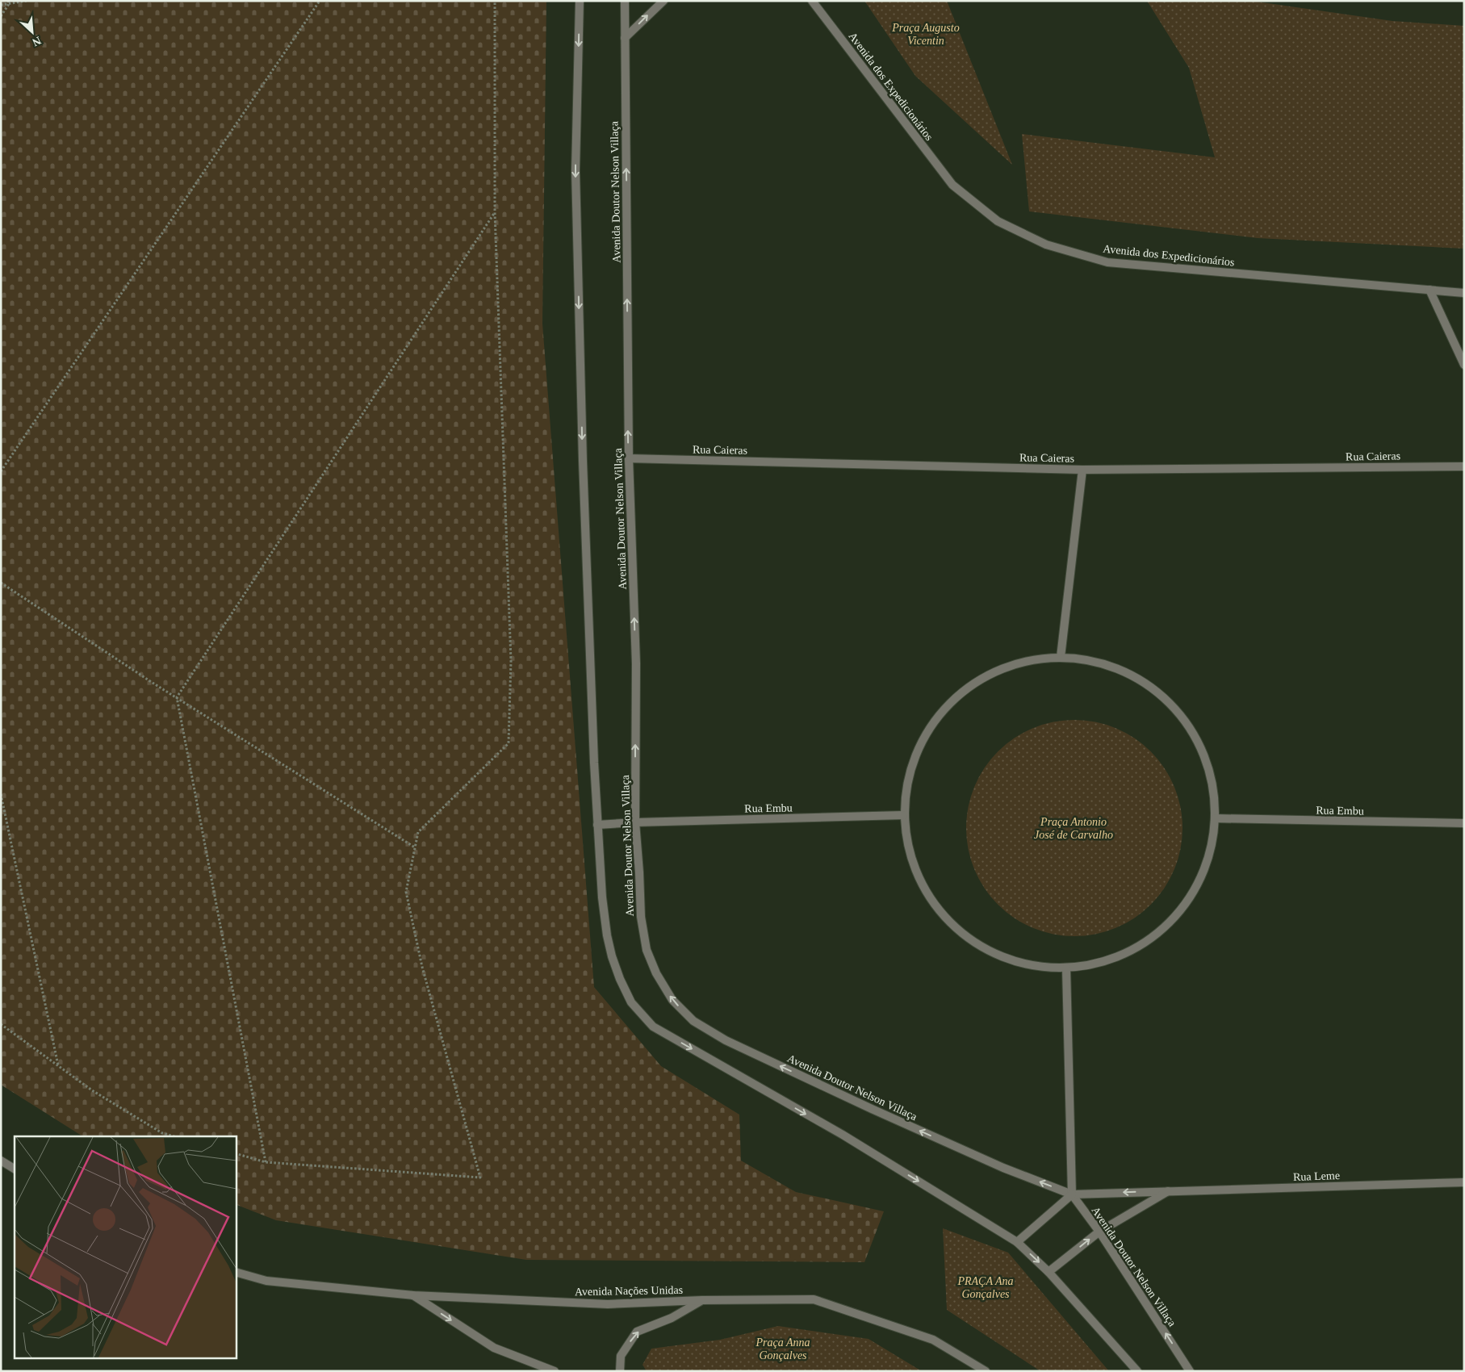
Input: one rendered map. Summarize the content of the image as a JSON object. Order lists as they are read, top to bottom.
{
  "streets": {
    "street": [
      "Avenida dos Expedicionários",
      "Avenida Doutor Nelson Villaça",
      "Rua Caieras",
      "Rua Embu",
      "Rua Leme",
      "Avenida Nações Unidas"
    ]
  },
  "crossings": [
    ["Avenida Doutor Nelson Villaça", "Rua Caieras"],
    ["Avenida Doutor Nelson Villaça", "Rua Embu"],
    ["Avenida Doutor Nelson Villaça", "Rua Leme"]
  ],
  "parks": [
    "Praça Augusto Vicentin",
    "Praça Antonio José de Carvalho",
    "PRAÇA Ana Gonçalves",
    "Praça Anna Gonçalves"
  ],
  "north": "bottom right"
}
